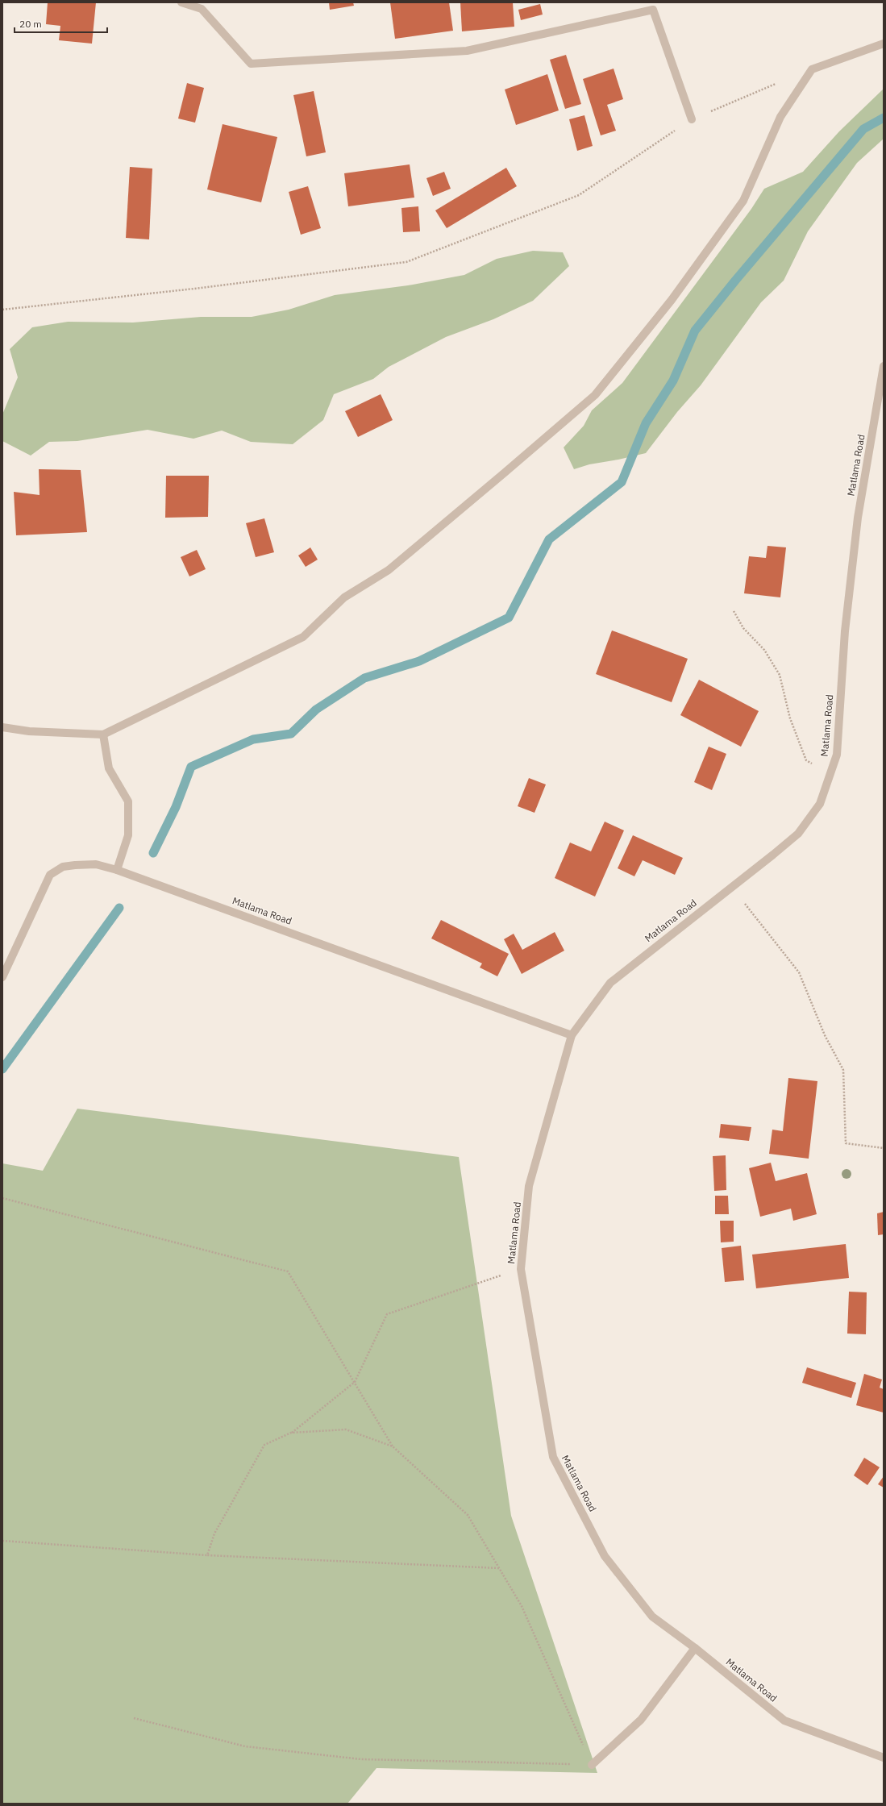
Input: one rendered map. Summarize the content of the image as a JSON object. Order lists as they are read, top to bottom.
{
  "streets": {
    "street": ["Matlama Road"]
  },
  "scale_bar": "20 m"
}
